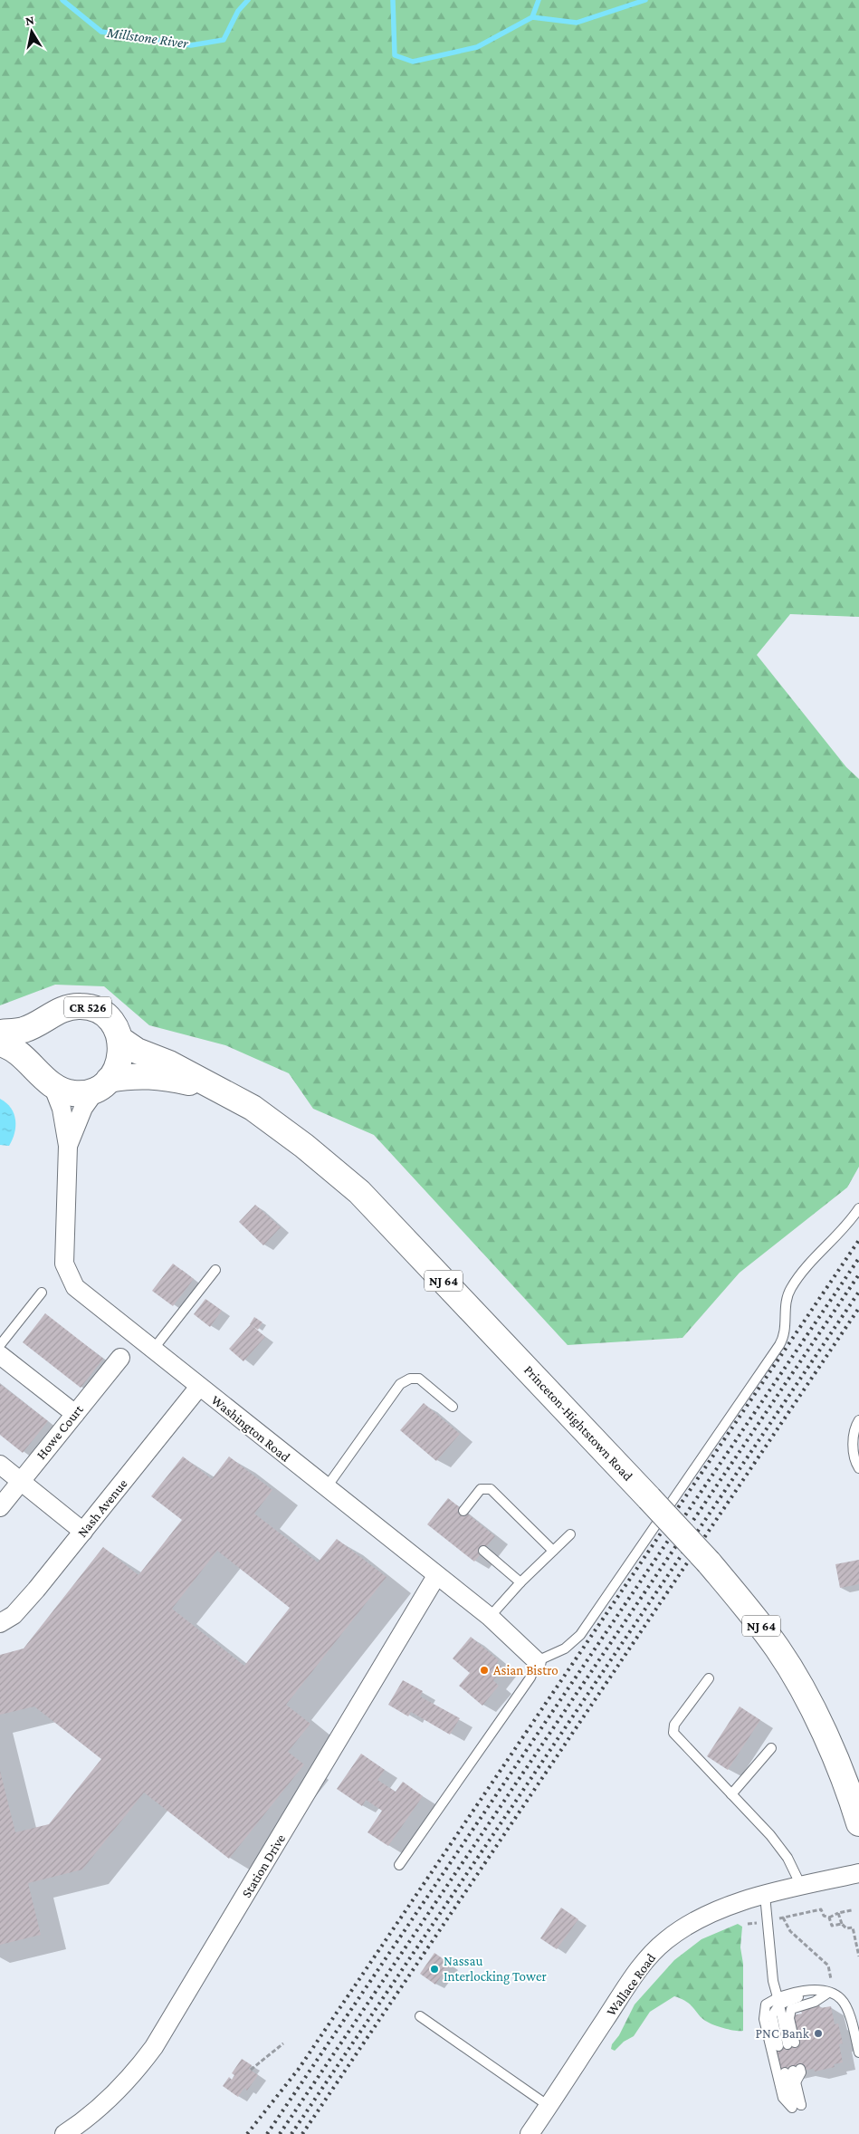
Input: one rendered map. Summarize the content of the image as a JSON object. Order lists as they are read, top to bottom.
{
  "streets": {
    "main road": [
      "CR 526",
      "NJ 64",
      "Princeton-Hightstown Road",
      "Washington Road"
    ],
    "street": [
      "Howe Court",
      "Nash Avenue",
      "Station Drive",
      "Wallace Road"
    ]
  },
  "crossings": [
    ["CR 526", "Princeton-Hightstown Road"],
    ["CR 526", "Washington Road"],
    ["Princeton-Hightstown Road", "Washington Road"],
    ["Washington Road", "Nash Avenue"],
    ["Washington Road", "Station Drive"]
  ],
  "water": ["Millstone River"],
  "places": ["Asian Bistro", "Nassau Interlocking Tower", "PNC Bank"],
  "north": "top"
}
